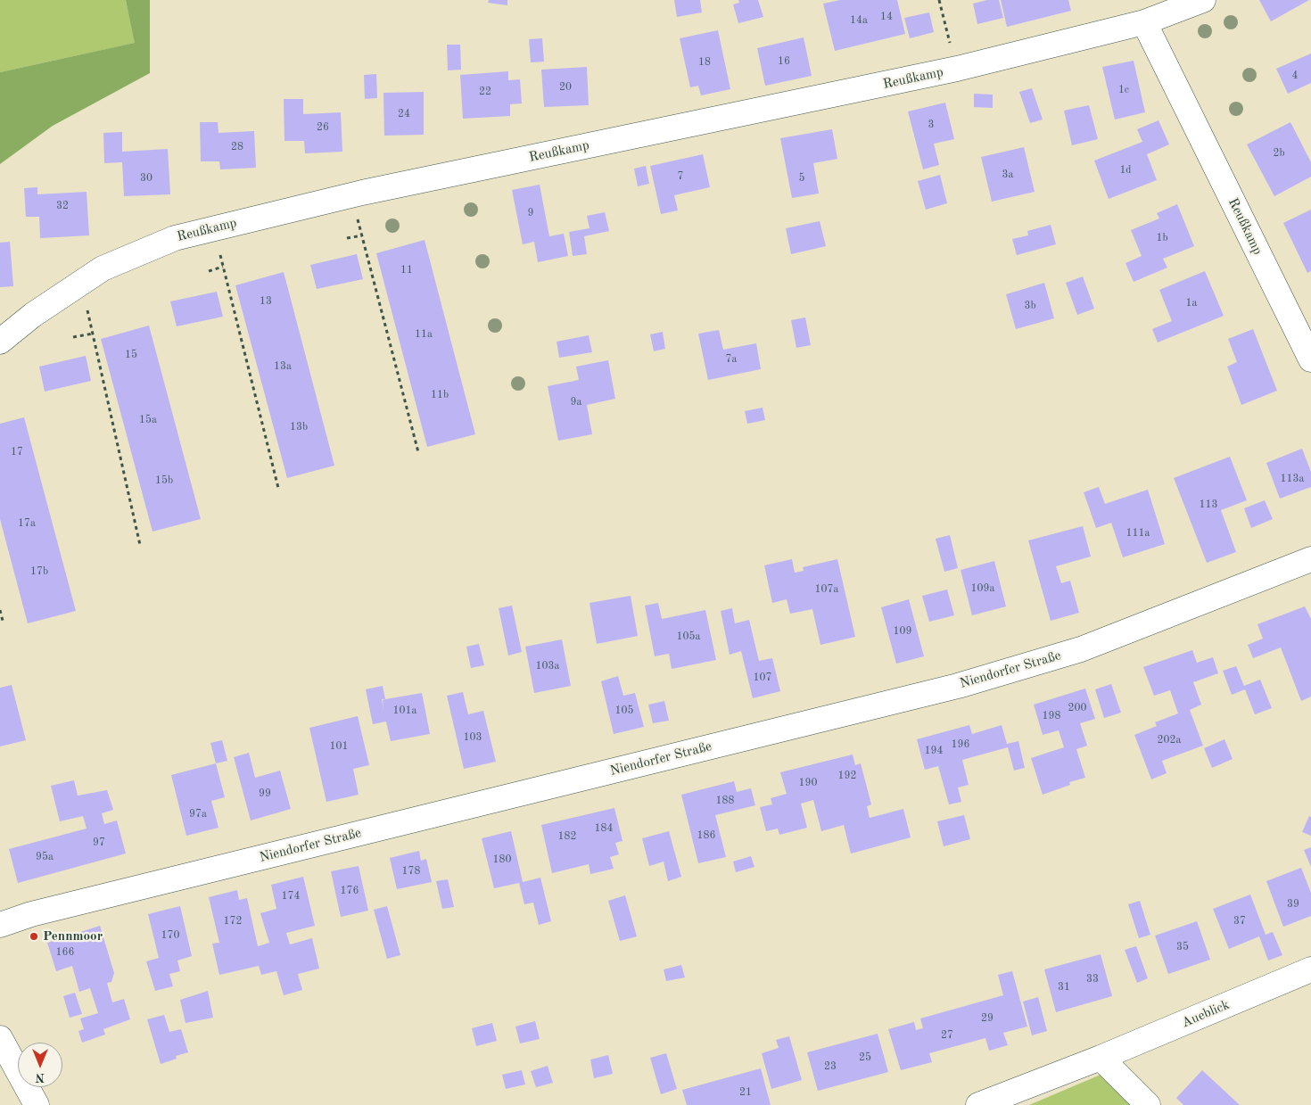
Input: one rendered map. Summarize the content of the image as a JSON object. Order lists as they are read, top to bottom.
{
  "streets": {
    "street": ["Reußkamp", "Niendorfer Straße", "Aueblick"]
  },
  "places": ["Pennmoor"],
  "house_numbers": [
    "14",
    "14a",
    "16",
    "18",
    "4",
    "20",
    "1c",
    "22",
    "24",
    "3",
    "26",
    "28",
    "2b",
    "1d",
    "3a",
    "7",
    "30",
    "5",
    "32",
    "9",
    "1b",
    "11",
    "13",
    "1a",
    "3b",
    "11a",
    "15",
    "7a",
    "13a",
    "11b",
    "9a",
    "15a",
    "13b",
    "17",
    "113a",
    "15b",
    "113",
    "17a",
    "111a",
    "17b",
    "109a",
    "107a",
    "109",
    "105a",
    "103a",
    "107",
    "200",
    "101a",
    "105",
    "198",
    "103",
    "202a",
    "196",
    "101",
    "194",
    "192",
    "190",
    "99",
    "188",
    "97a",
    "184",
    "186",
    "182",
    "97",
    "95a",
    "180",
    "178",
    "176",
    "174",
    "39",
    "172",
    "37",
    "170",
    "35",
    "166",
    "33",
    "31",
    "29",
    "27",
    "25",
    "23",
    "21"
  ],
  "north": "bottom"
}
